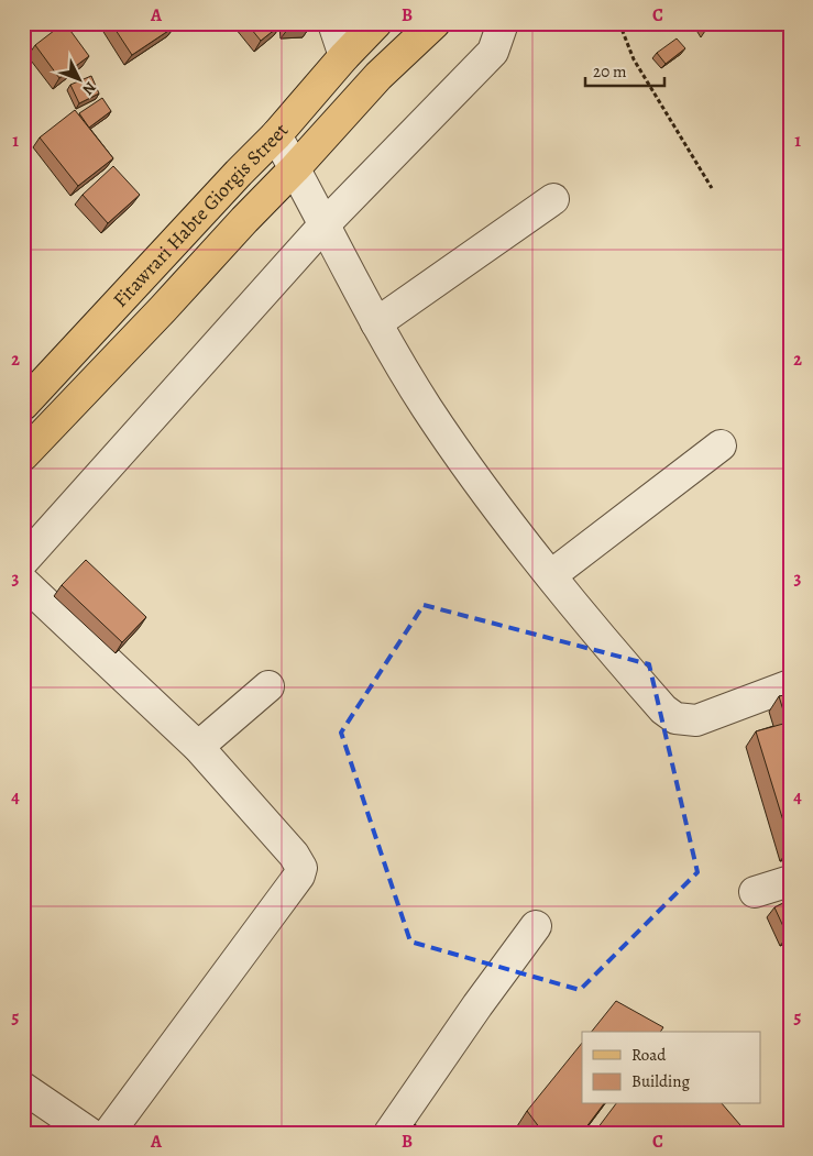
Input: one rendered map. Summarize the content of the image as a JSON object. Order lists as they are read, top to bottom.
{
  "streets": {
    "main road": ["Fitawrari Habte Giorgis Street"]
  },
  "legend": ["Road", "Building"],
  "scale_bar": "20 m",
  "north": "bottom right",
  "grid": {
    "columns": ["A", "B", "C"],
    "rows": [
      "1",
      "2",
      "3",
      "4",
      "5"
    ]
  }
}
